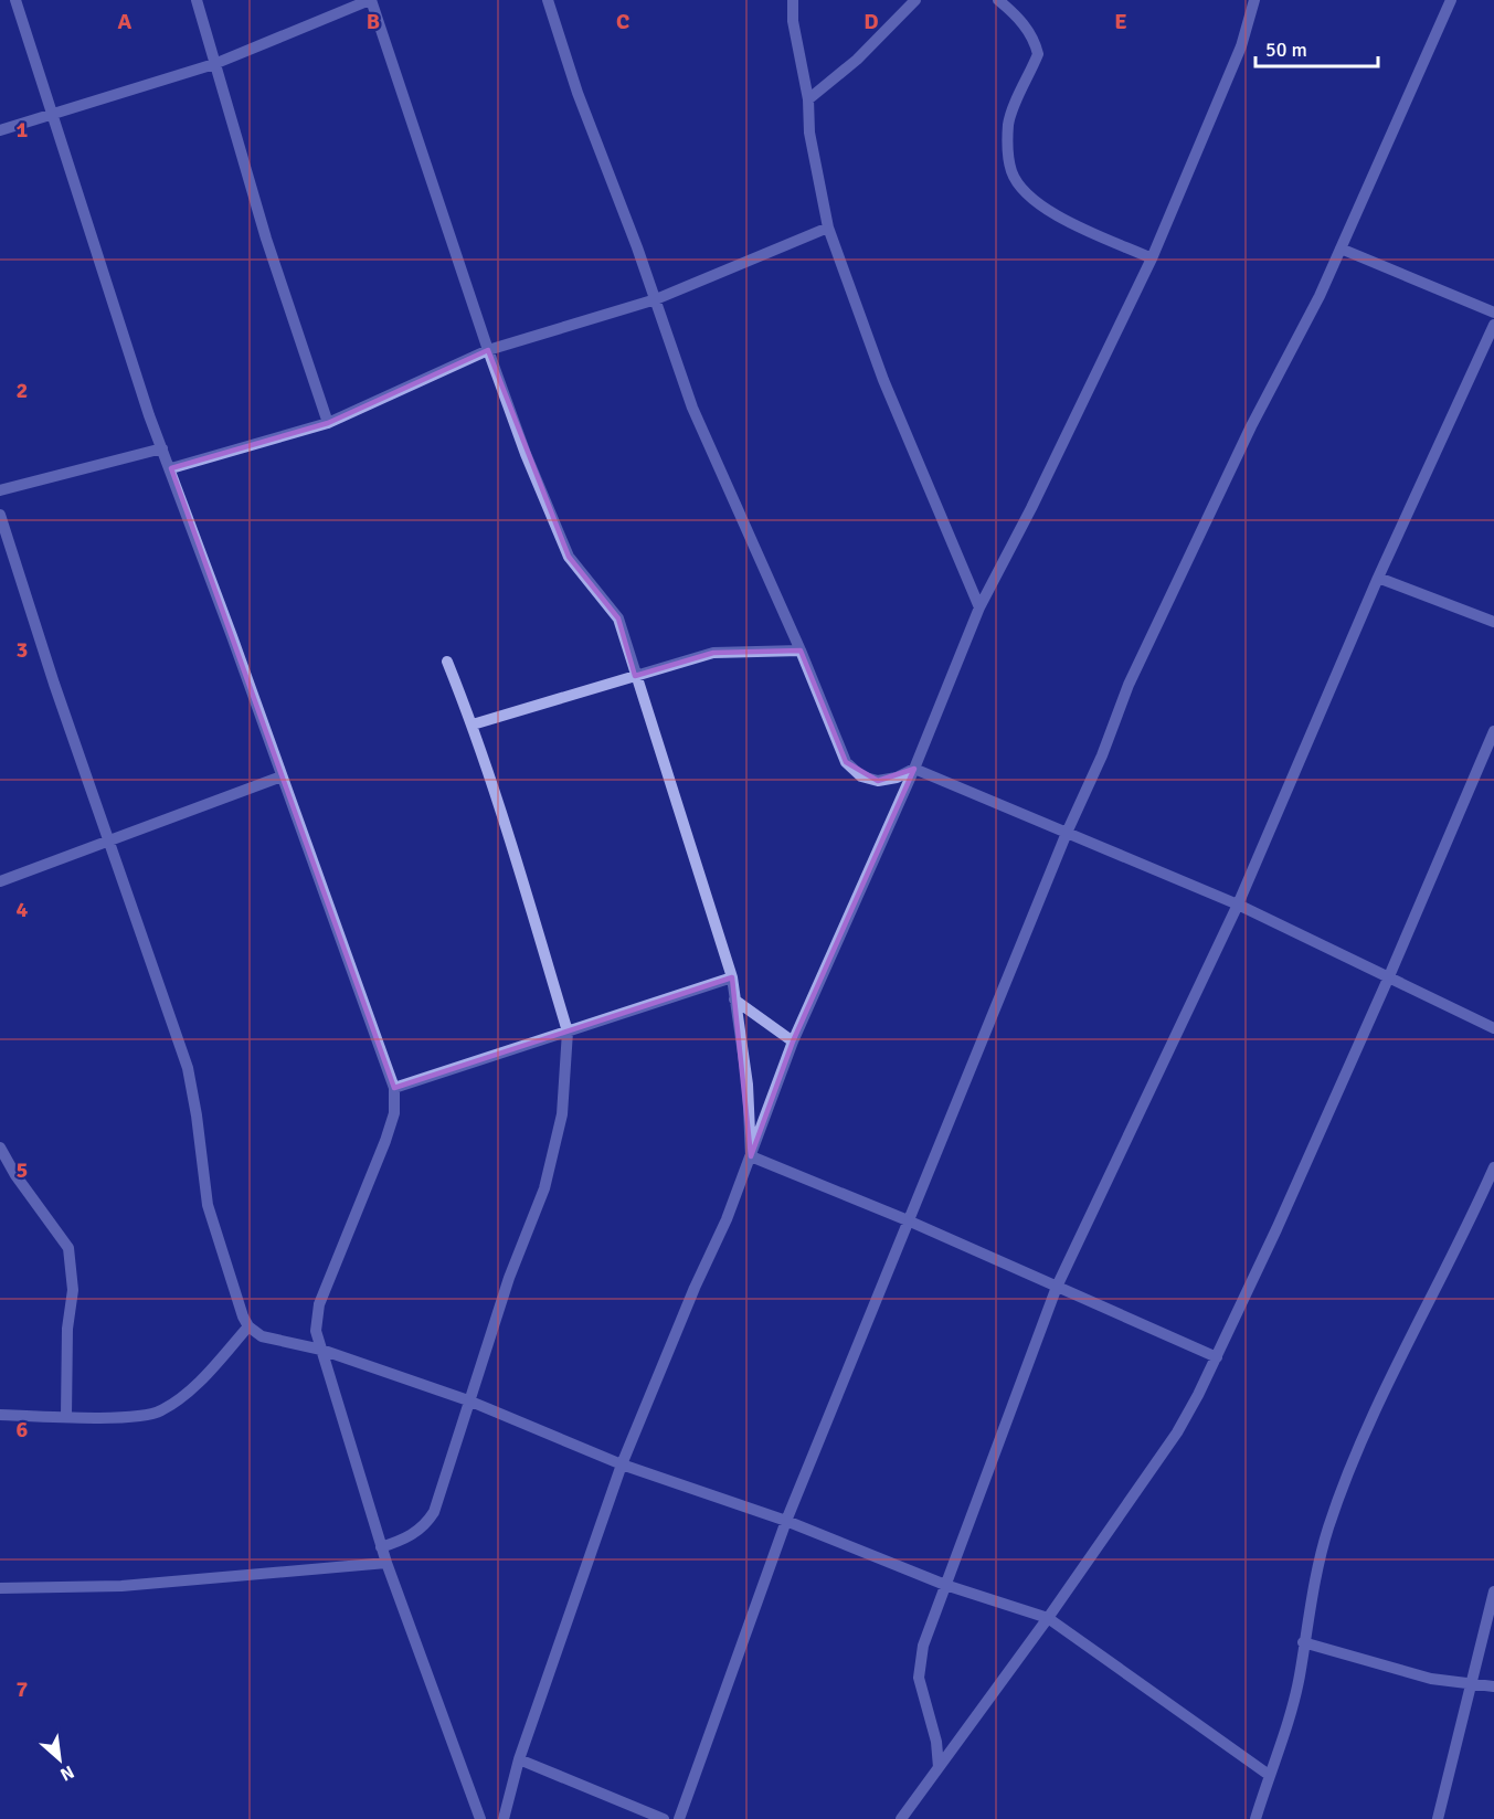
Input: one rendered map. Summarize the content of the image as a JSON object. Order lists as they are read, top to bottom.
{
  "scale_bar": "50 m",
  "north": "bottom right",
  "grid": {
    "columns": [
      "A",
      "B",
      "C",
      "D",
      "E"
    ],
    "rows": [
      "1",
      "2",
      "3",
      "4",
      "5",
      "6",
      "7"
    ]
  }
}
